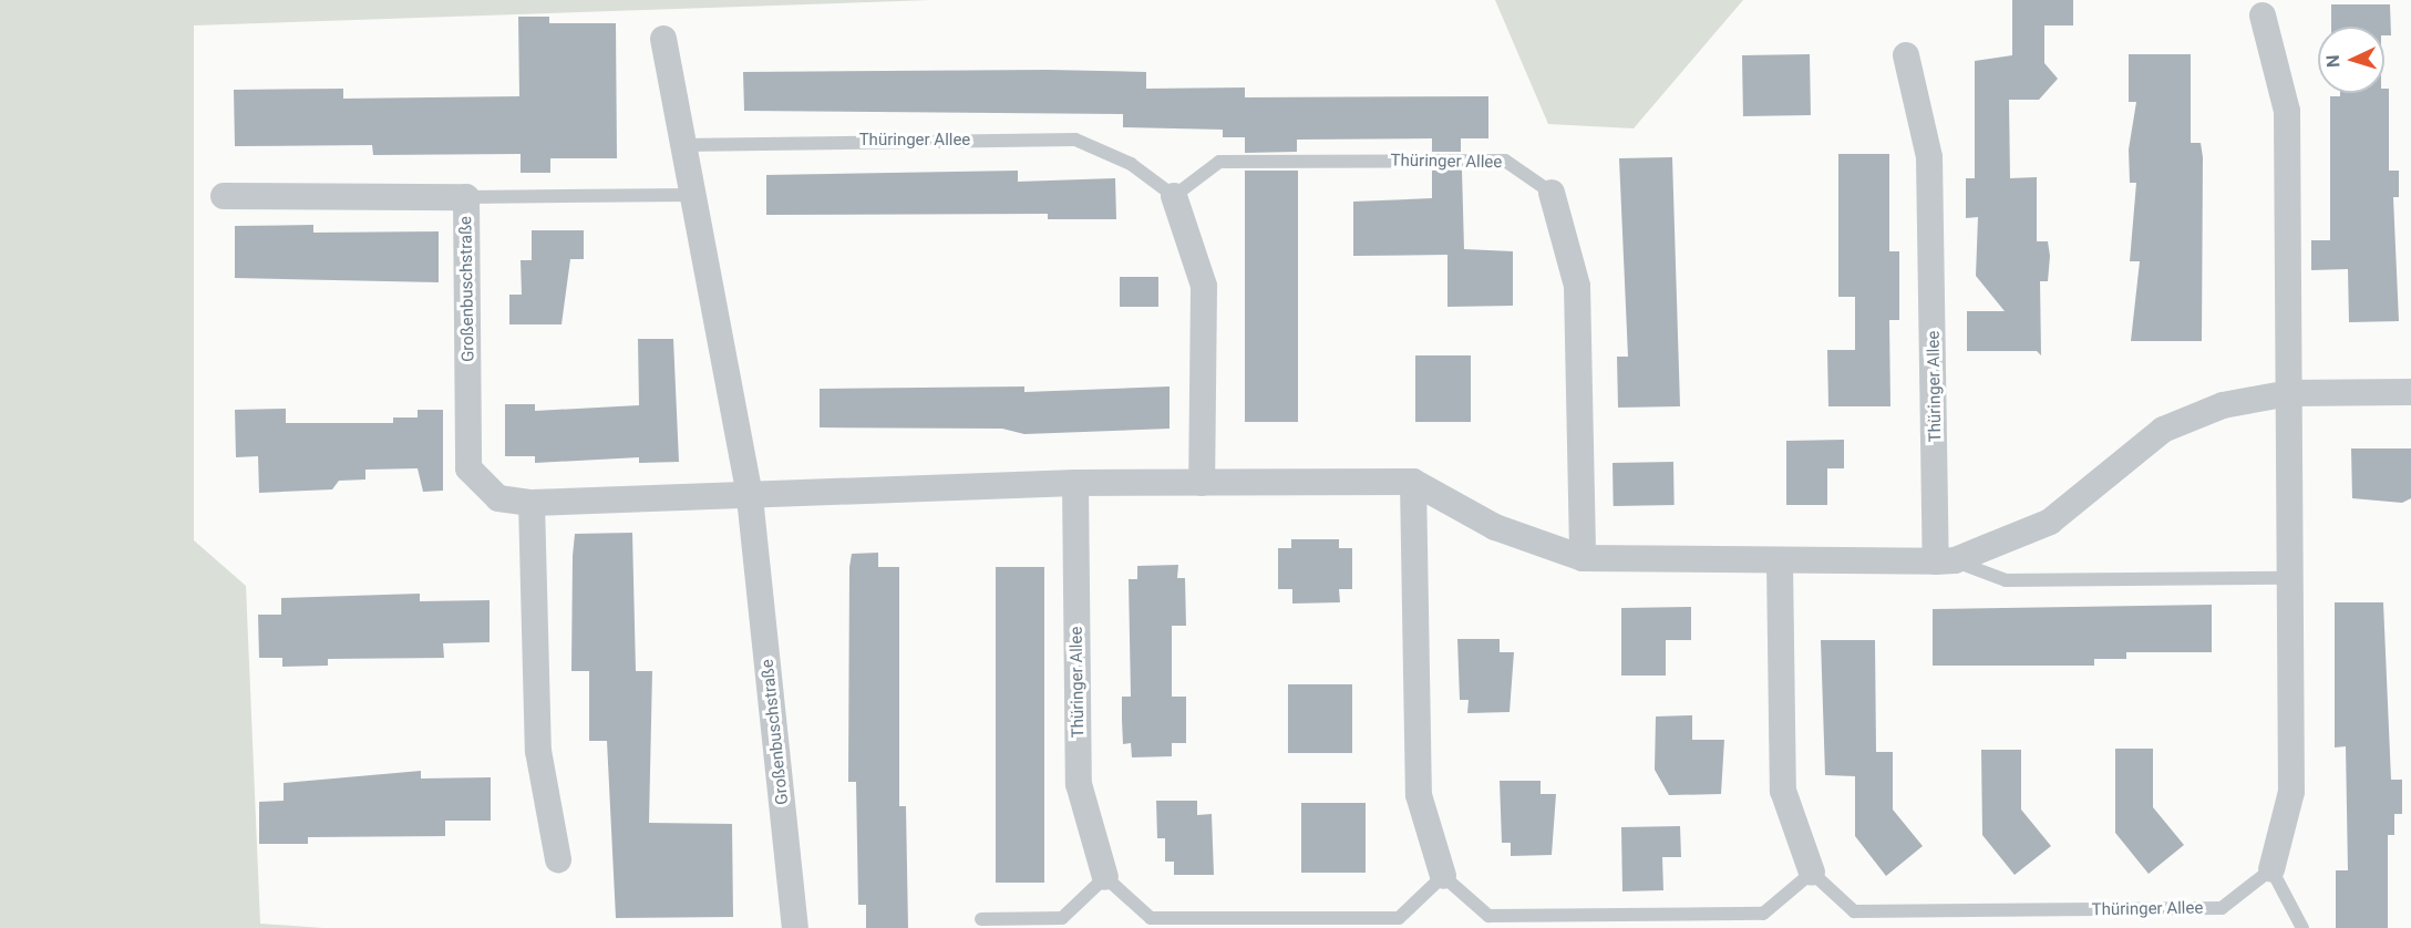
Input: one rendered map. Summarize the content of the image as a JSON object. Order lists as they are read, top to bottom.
{
  "streets": {
    "street": ["Thüringer Allee", "Großenbuschstraße"]
  },
  "crossings": [
    ["Thüringer Allee", "Großenbuschstraße"]
  ],
  "north": "left"
}
